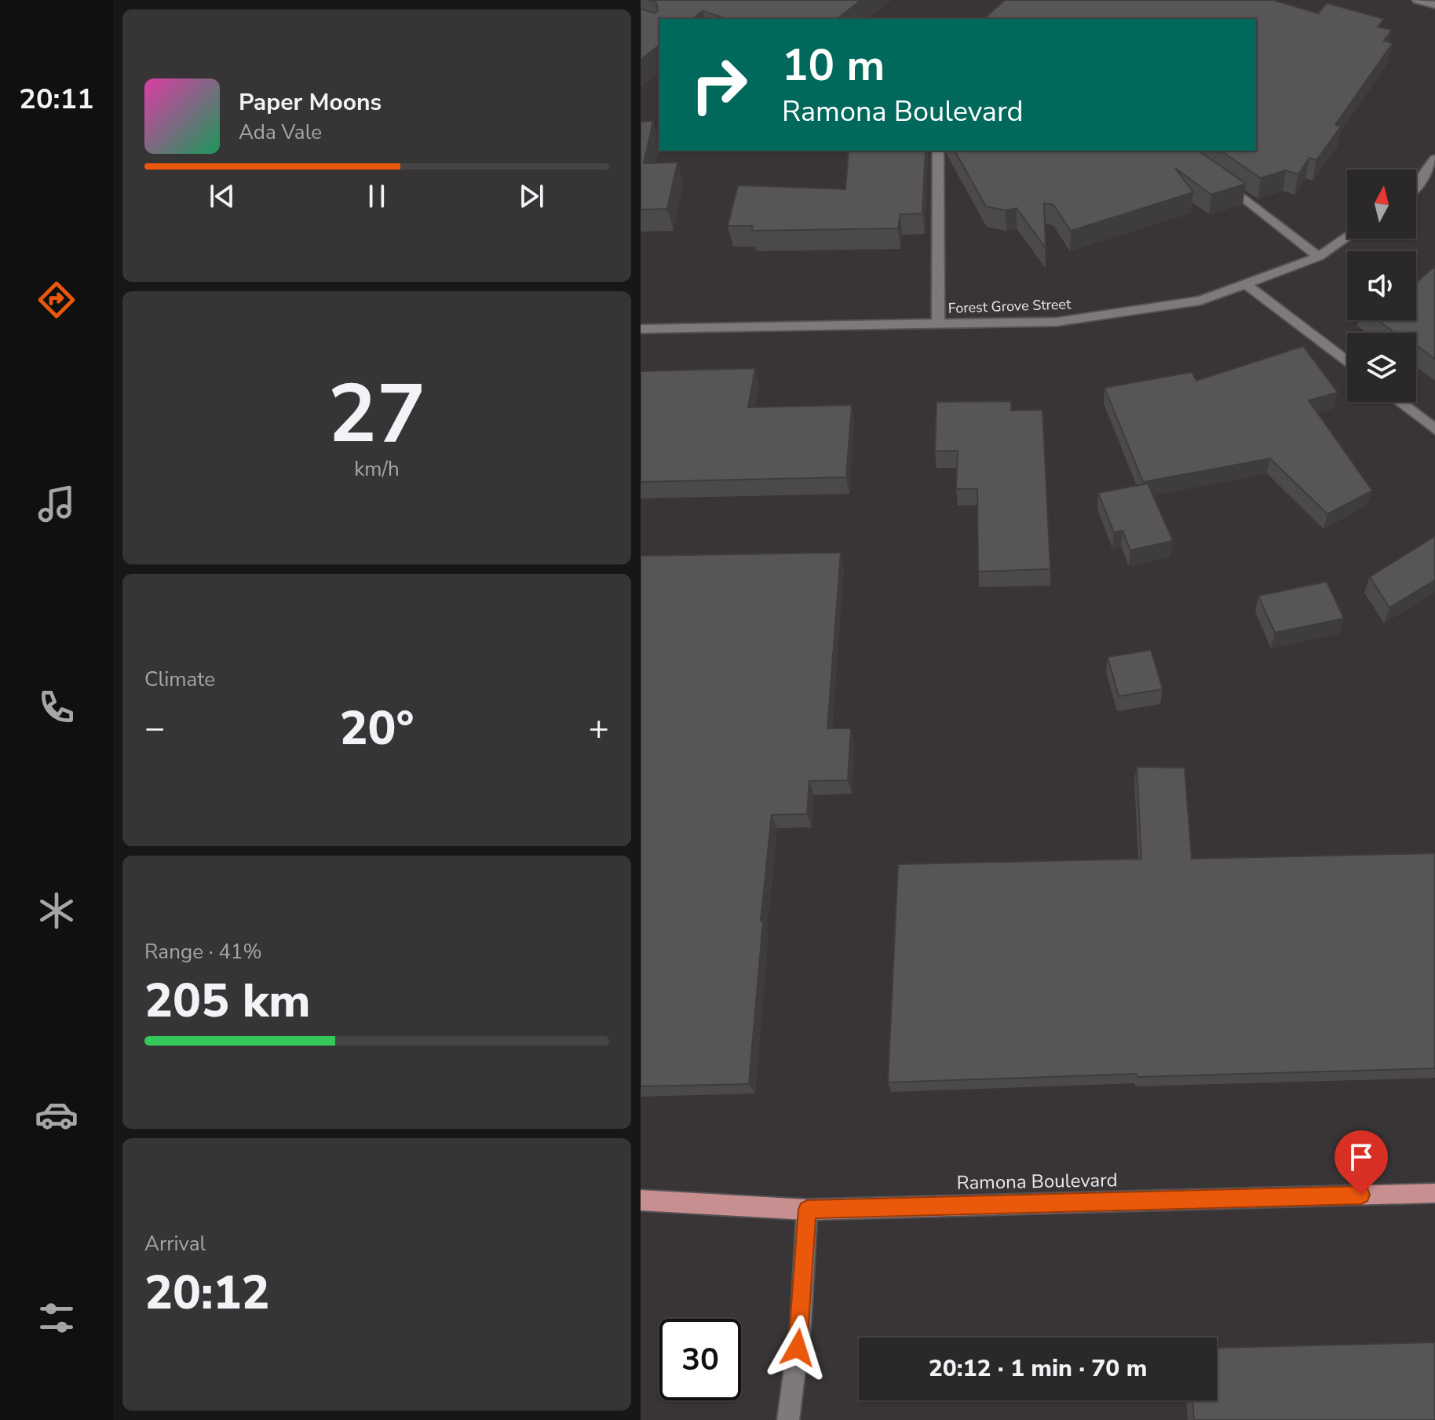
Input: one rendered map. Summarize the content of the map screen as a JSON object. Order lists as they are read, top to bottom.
{
  "streets": {
    "main road": ["Ramona Boulevard"],
    "street": ["Forest Grove Street"]
  },
  "north": "top",
  "page": {
    "tabs": "20:11",
    "turn": ["10 m", "Ramona Boulevard"],
    "song": ["Paper Moons", "Ada Vale"],
    "tile": [
      ["27", "km/h"],
      "Climate",
      ["Range · 41%", "205 km"],
      ["Arrival", "20:12"]
    ],
    "heat": ["−", "20°", "+"],
    "limit": "30",
    "trip": "20:12 · 1 min · 70 m"
  }
}
